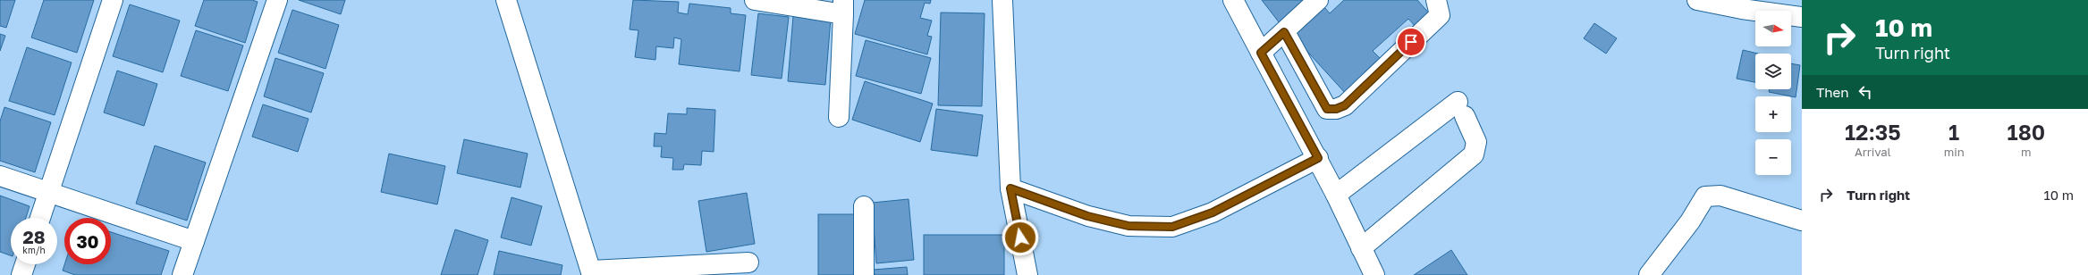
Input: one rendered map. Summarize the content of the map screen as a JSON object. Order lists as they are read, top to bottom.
{
  "north": "right",
  "page": {
    "turn": ["10 m", "Turn right"],
    "map_buttons": ["+", "−"],
    "then": "Then",
    "eta": [
      "12:35",
      "Arrival",
      "1",
      "min",
      "180",
      "m"
    ],
    "list": [
      {
        "name": "Turn right",
        "value": "10 m"
      }
    ],
    "speed": "28 km/h",
    "limit": "30"
  }
}
